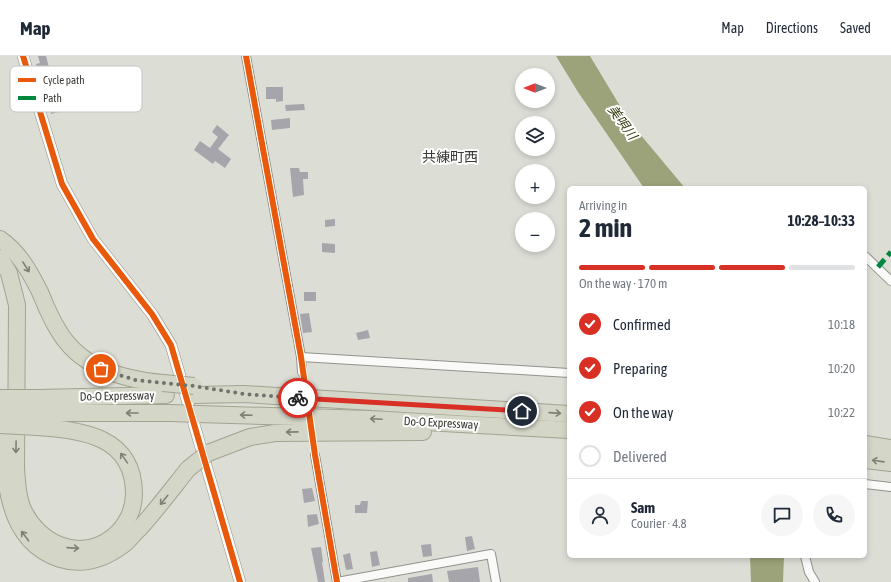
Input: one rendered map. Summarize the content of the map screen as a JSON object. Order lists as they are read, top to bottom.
{
  "streets": {
    "highway": ["Do-O Expressway"]
  },
  "districts": ["共練町西"],
  "water": ["美唄川"],
  "legend": ["Cycle path", "Path"],
  "north": "left",
  "page": {
    "header": "Map",
    "nav": ["Map", "Directions", "Saved"],
    "map_buttons": ["+", "−"],
    "heading": ["2 min", "Arriving in", "10:28–10:33"],
    "panel": ["Sam", "Courier · 4.8"],
    "bar": "On the way · 170 m",
    "list": [
      ["Confirmed", "10:18"],
      ["Preparing", "10:20"],
      ["On the way", "10:22"],
      "Delivered"
    ]
  }
}
